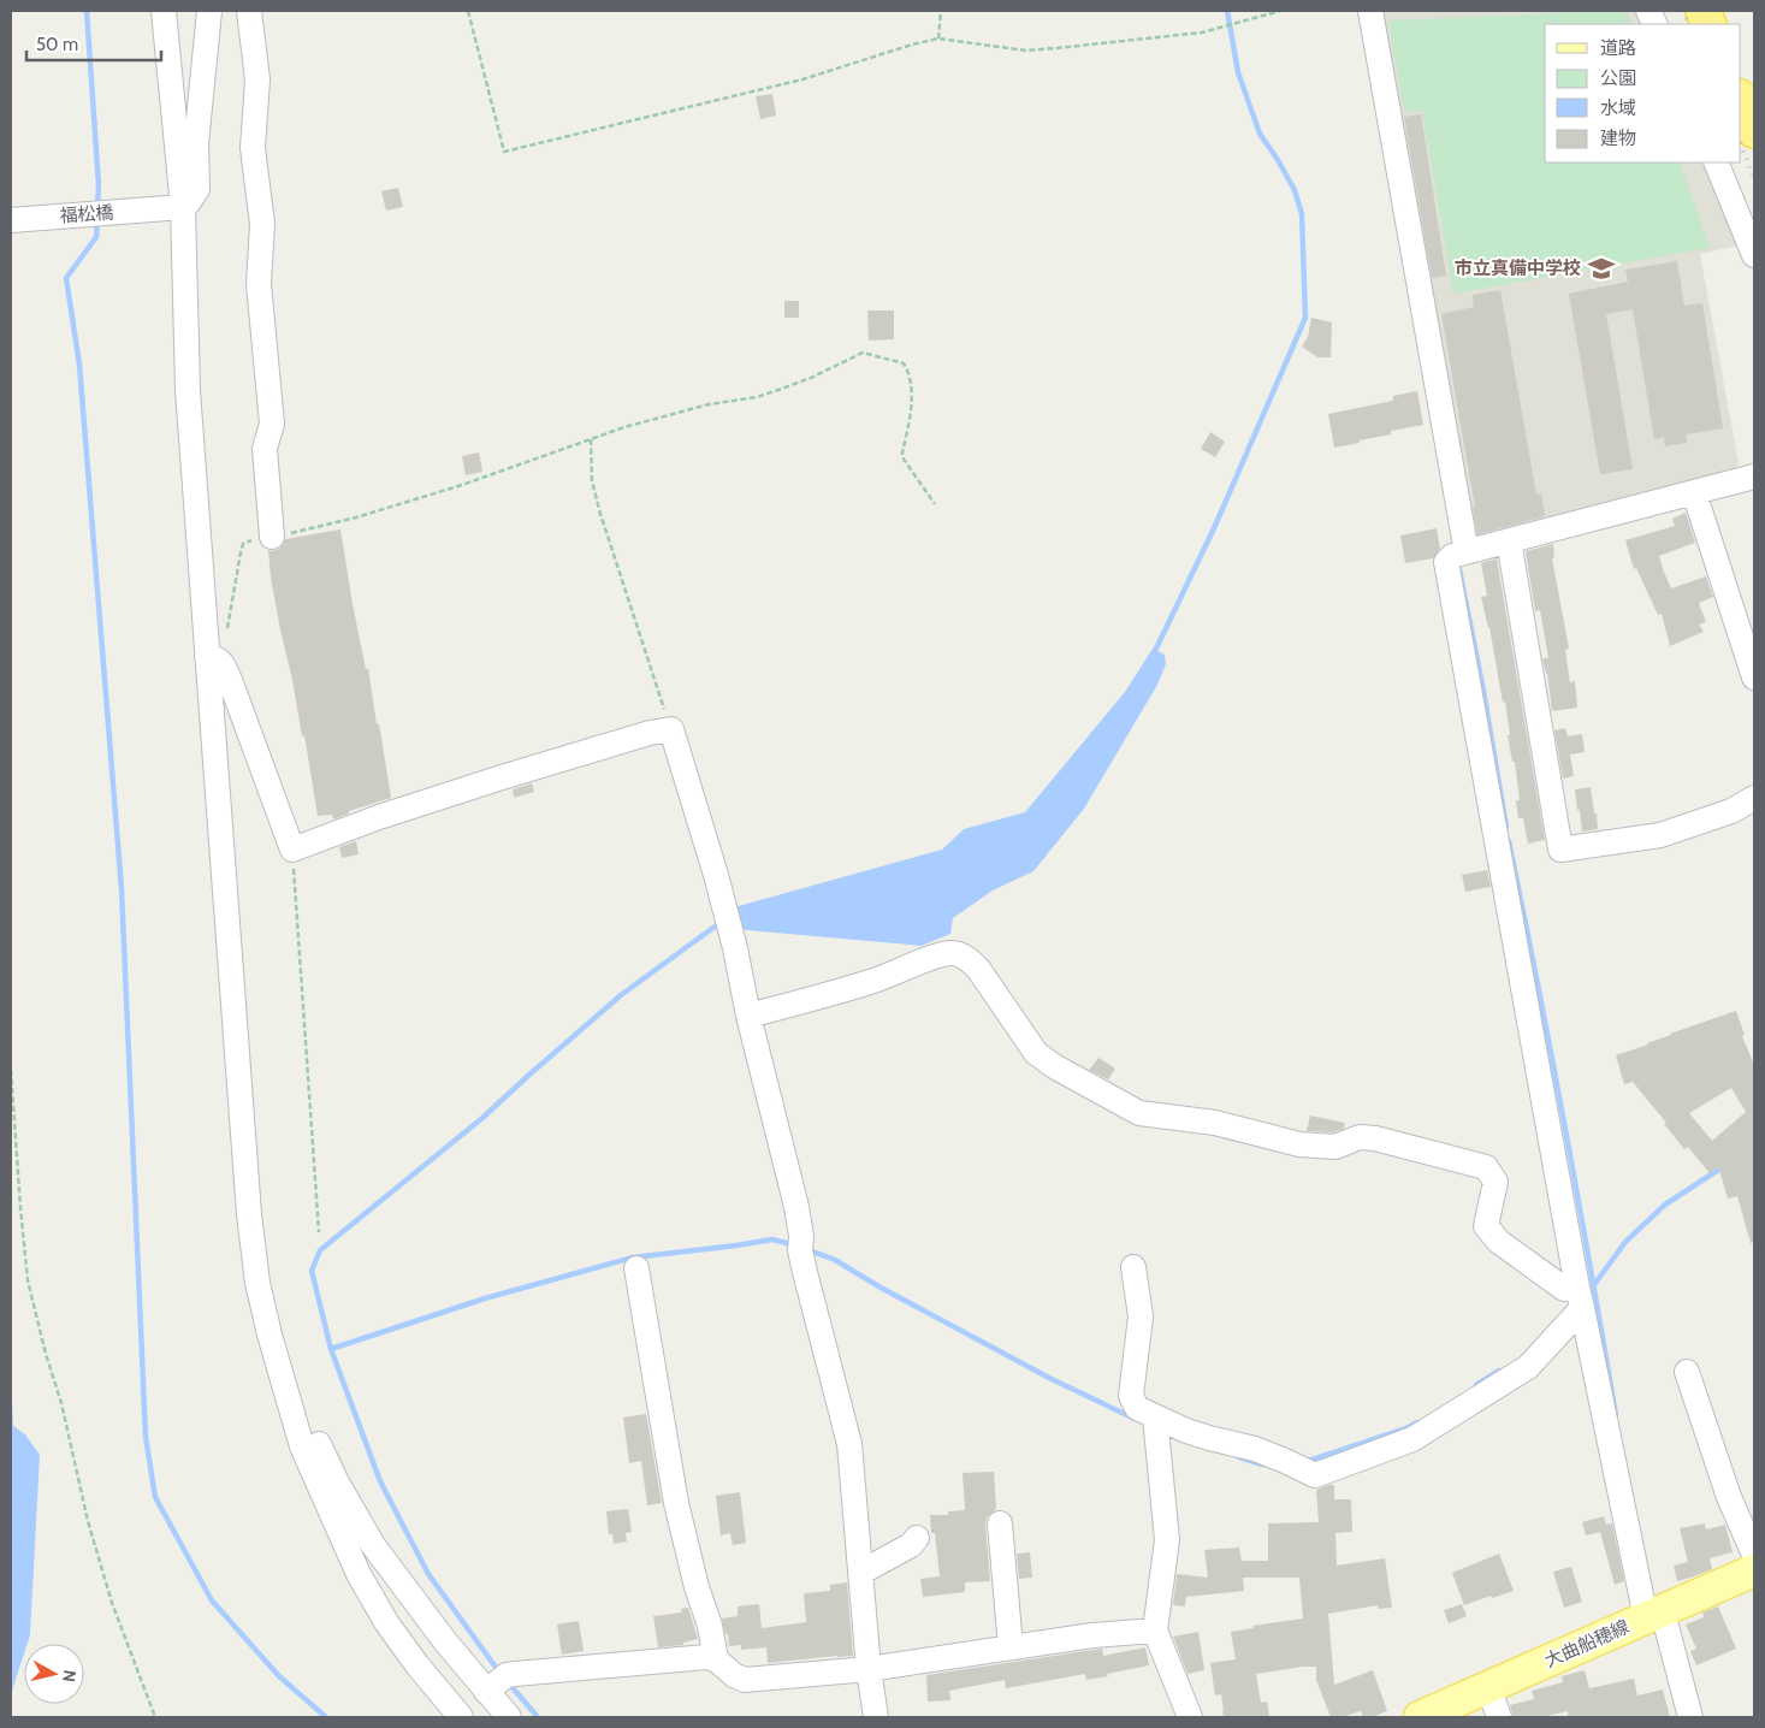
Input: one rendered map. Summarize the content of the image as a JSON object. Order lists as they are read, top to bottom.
{
  "streets": {
    "main road": ["大曲船穂線"],
    "street": ["福松橋"]
  },
  "places": {
    "school or university": ["市立真備中学校"]
  },
  "legend": [
    "道路",
    "公園",
    "水域",
    "建物"
  ],
  "scale_bar": "50 m",
  "north": "right"
}
